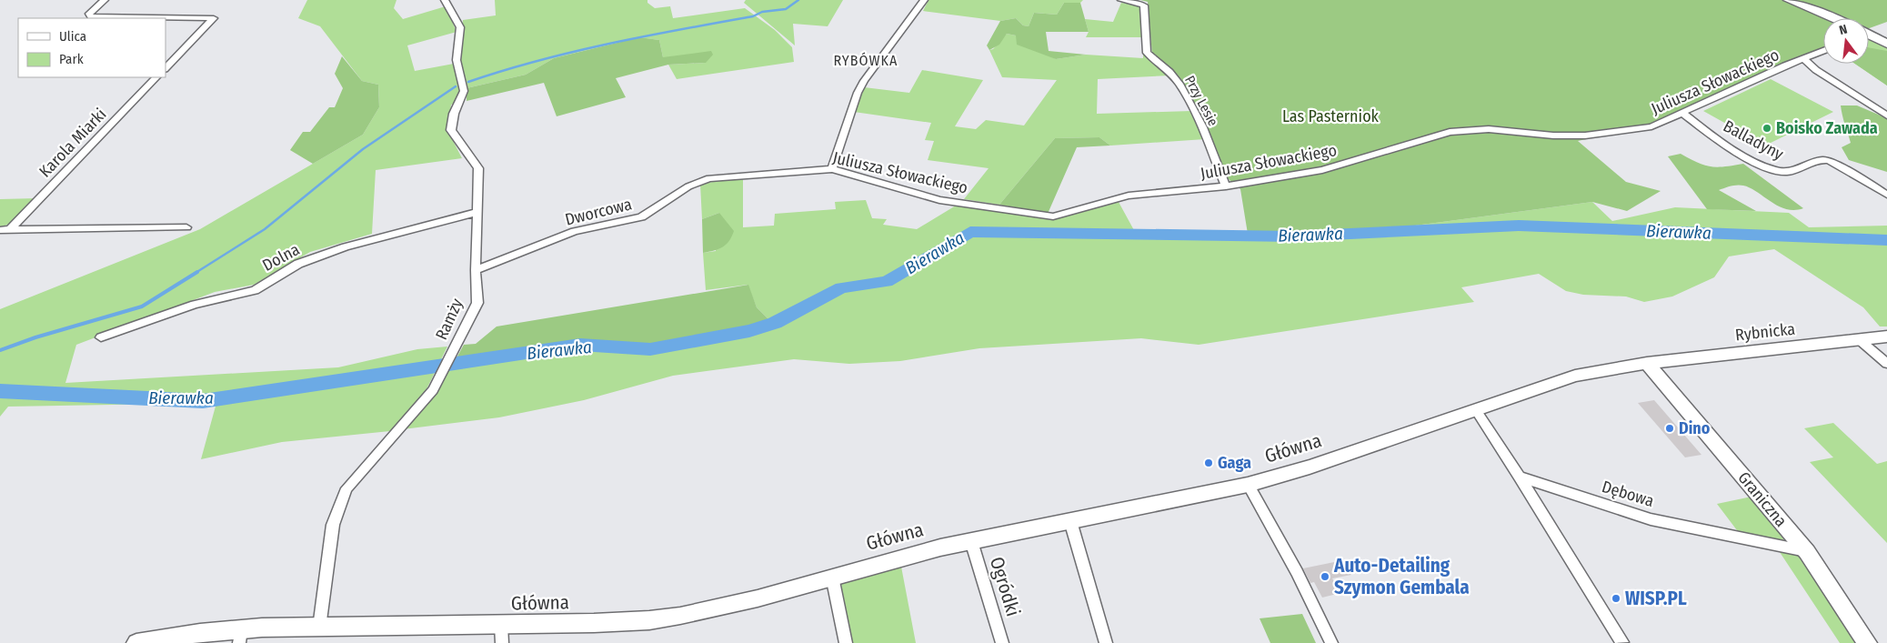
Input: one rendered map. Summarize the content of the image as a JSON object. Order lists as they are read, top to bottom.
{
  "streets": {
    "main road": ["Rybnicka", "Główna", "Graniczna"],
    "street": [
      "Juliusza Słowackiego",
      "Przy Lesie",
      "Balladyny",
      "Karola Miarki",
      "Dworcowa",
      "Dolna",
      "Ramży",
      "Dębowa",
      "Ogródki"
    ]
  },
  "crossings": [
    ["Juliusza Słowackiego", "Przy Lesie"],
    ["Juliusza Słowackiego", "Balladyny"],
    ["Juliusza Słowackiego", "Dworcowa"],
    ["Dworcowa", "Ramży"],
    ["Dolna", "Ramży"],
    ["Ramży", "Główna"],
    ["Rybnicka", "Główna"],
    ["Rybnicka", "Graniczna"],
    ["Główna", "Graniczna"],
    ["Główna", "Ogródki"],
    ["Dębowa", "Graniczna"]
  ],
  "districts": ["RYBÓWKA"],
  "water": ["Bierawka"],
  "parks": ["Las Pasterniok"],
  "places": [
    "Boisko Zawada",
    "Dino",
    "Gaga",
    "Auto-Detailing Szymon Gembala",
    "WISP.PL"
  ],
  "legend": ["Ulica", "Park"],
  "north": "top"
}
